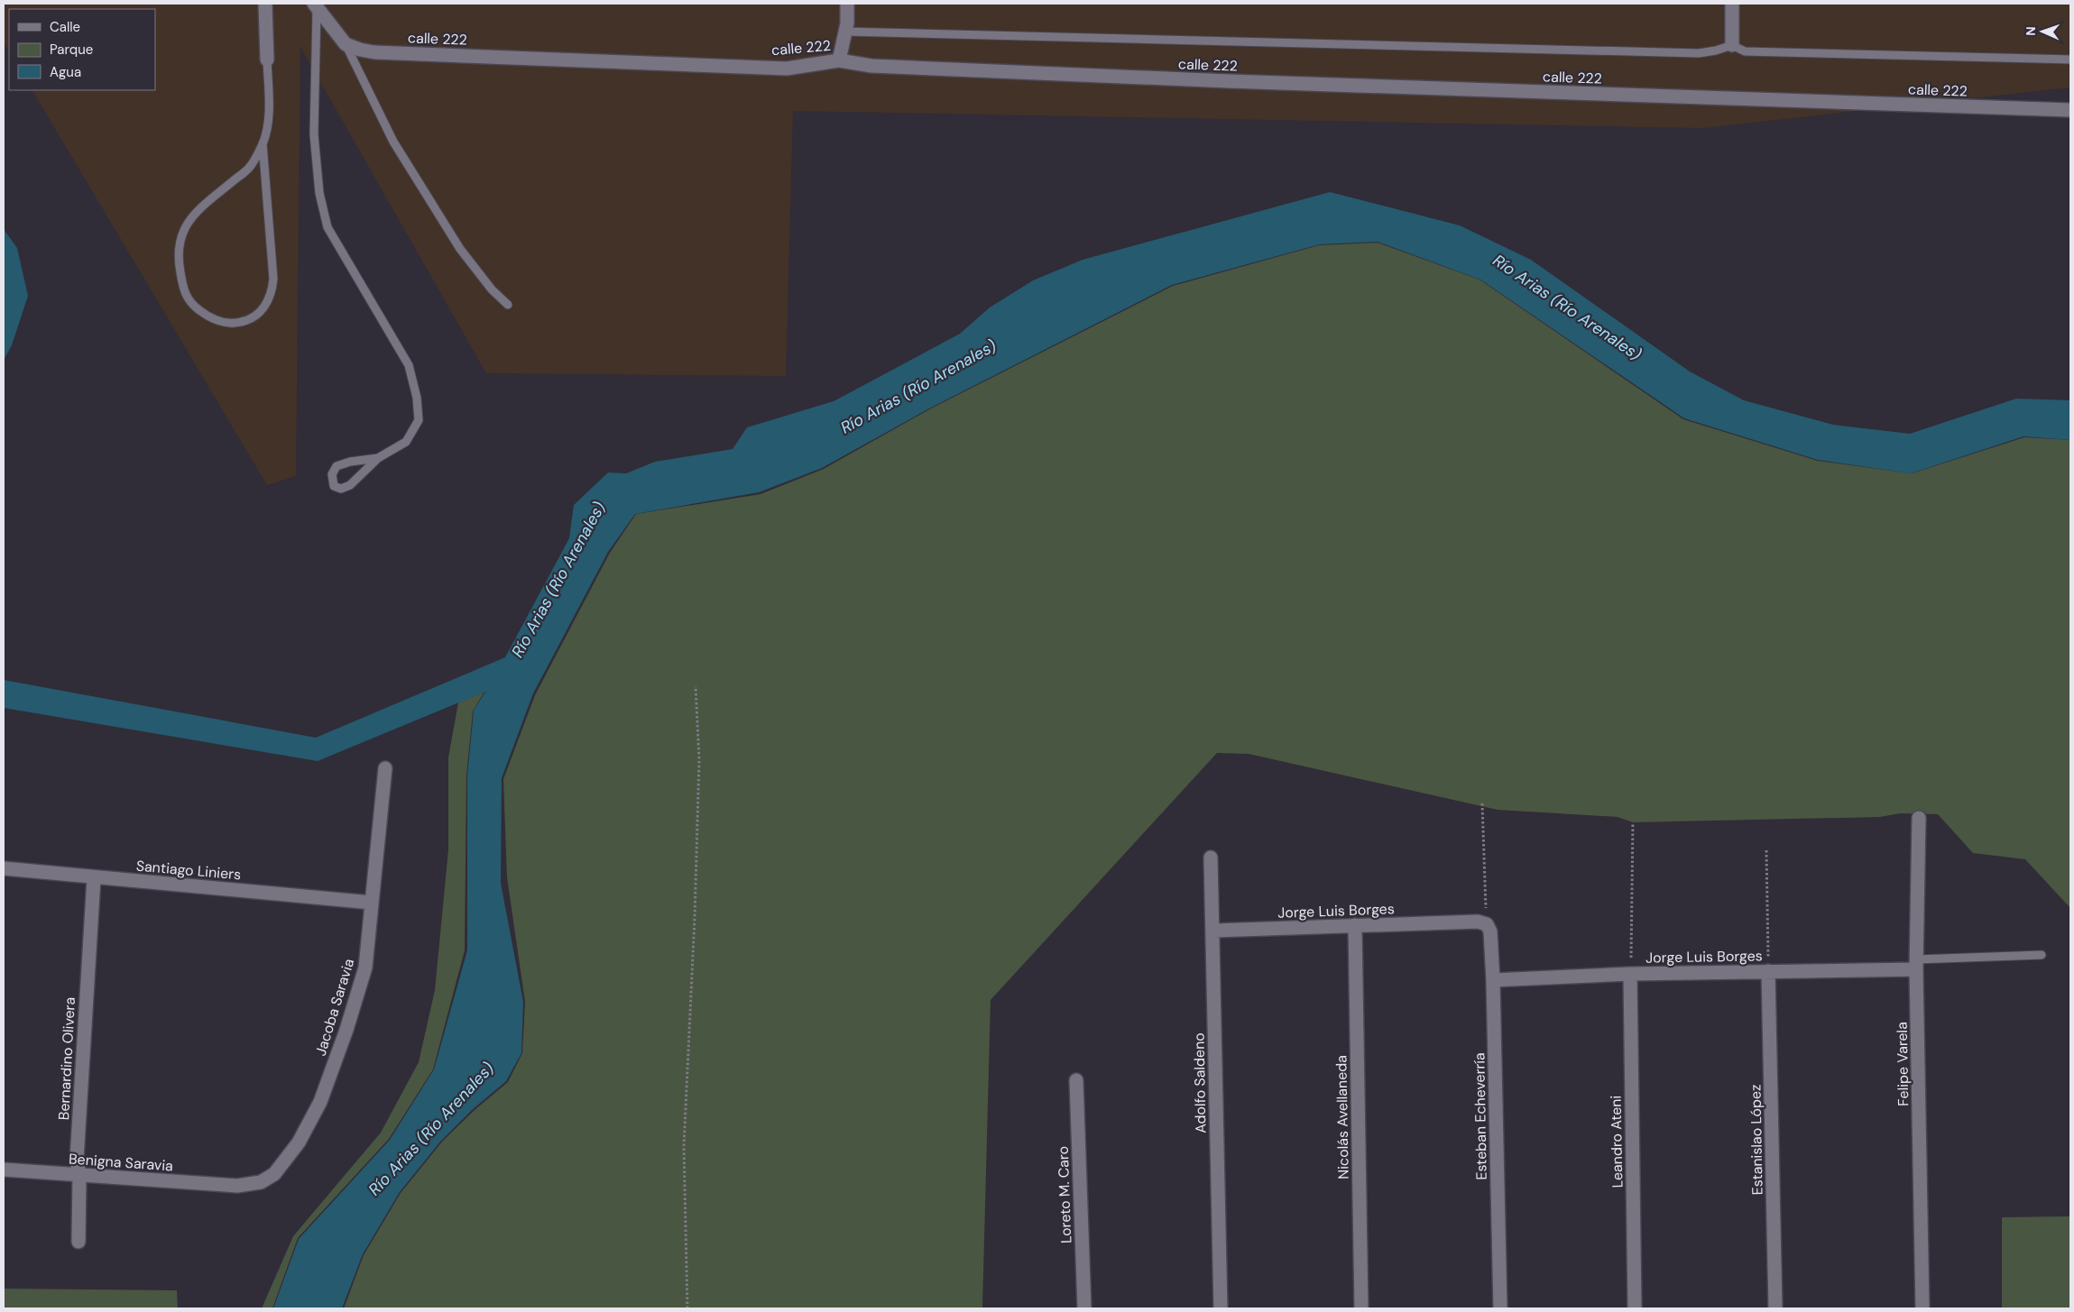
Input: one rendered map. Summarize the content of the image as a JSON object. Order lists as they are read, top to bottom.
{
  "streets": {
    "street": [
      "calle 222",
      "Santiago Liniers",
      "Jorge Luis Borges",
      "Jacoba Saravia",
      "Bernardino Olivera",
      "Felipe Varela",
      "Adolfo Saldeno",
      "Esteban Echeverría",
      "Nicolás Avellaneda",
      "Estanislao López",
      "Leandro Ateni",
      "Benigna Saravia",
      "Loreto M. Caro"
    ]
  },
  "crossings": [
    ["Santiago Liniers", "Jacoba Saravia"],
    ["Santiago Liniers", "Bernardino Olivera"],
    ["Jorge Luis Borges", "Felipe Varela"],
    ["Jorge Luis Borges", "Adolfo Saldeno"],
    ["Jorge Luis Borges", "Esteban Echeverría"],
    ["Jorge Luis Borges", "Nicolás Avellaneda"],
    ["Jorge Luis Borges", "Estanislao López"],
    ["Jorge Luis Borges", "Leandro Ateni"],
    ["Jacoba Saravia", "Benigna Saravia"],
    ["Bernardino Olivera", "Benigna Saravia"]
  ],
  "water": ["Río Arias (Río Arenales)"],
  "legend": ["Calle", "Parque", "Agua"],
  "north": "left"
}
